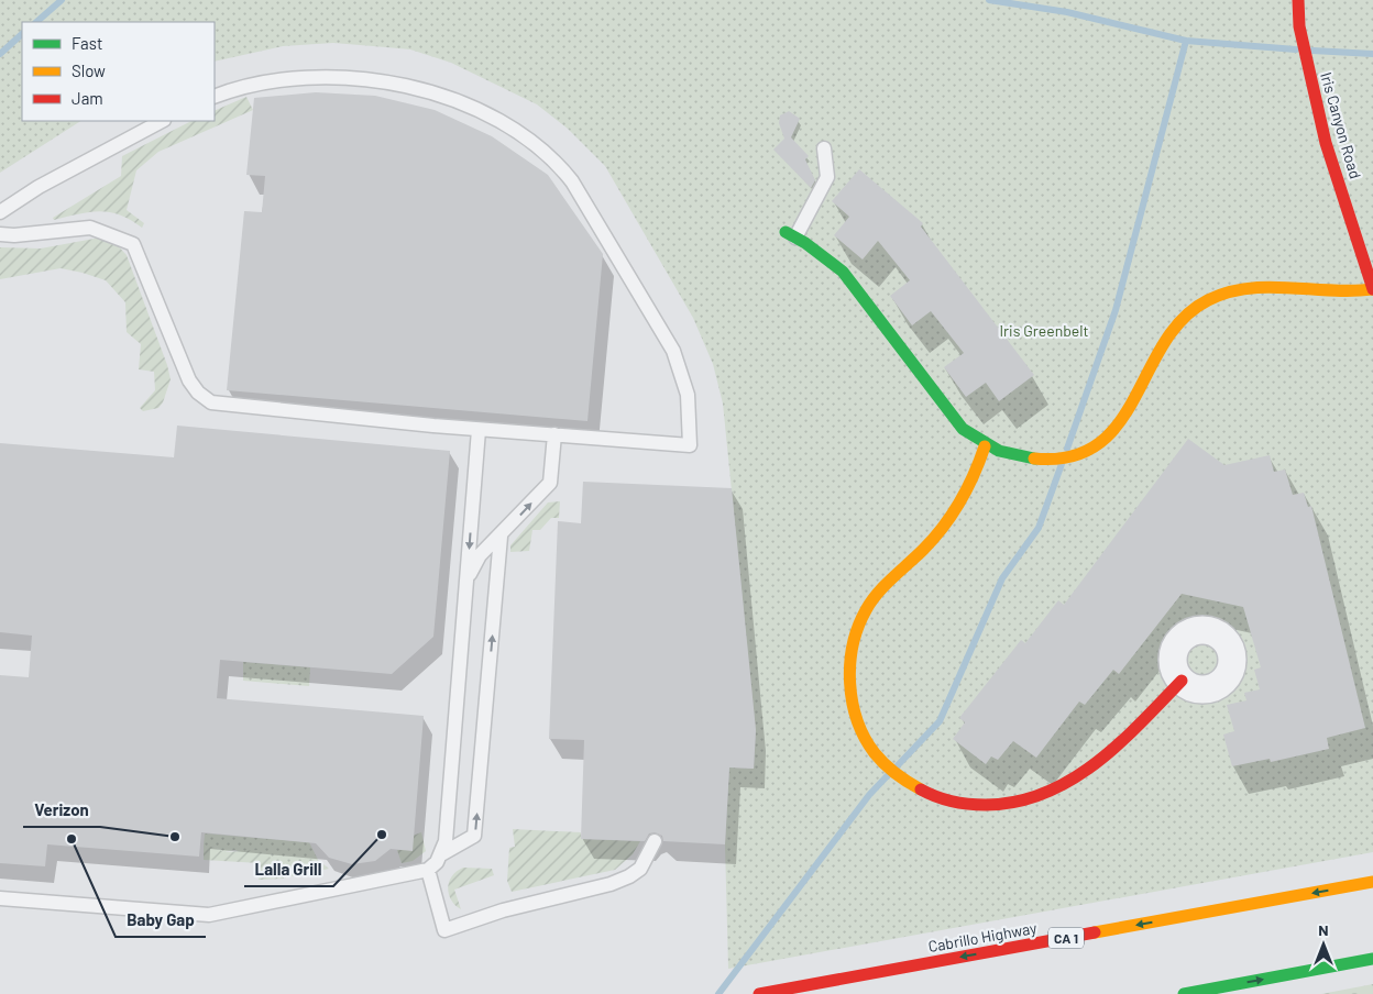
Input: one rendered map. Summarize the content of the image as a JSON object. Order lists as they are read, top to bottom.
{
  "streets": {
    "main road": ["Iris Canyon Road", "Cabrillo Highway", "CA 1"]
  },
  "parks": ["Iris Greenbelt"],
  "places": ["Lalla Grill", "Verizon", "Baby Gap"],
  "legend": ["Fast", "Slow", "Jam"],
  "north": "top"
}
